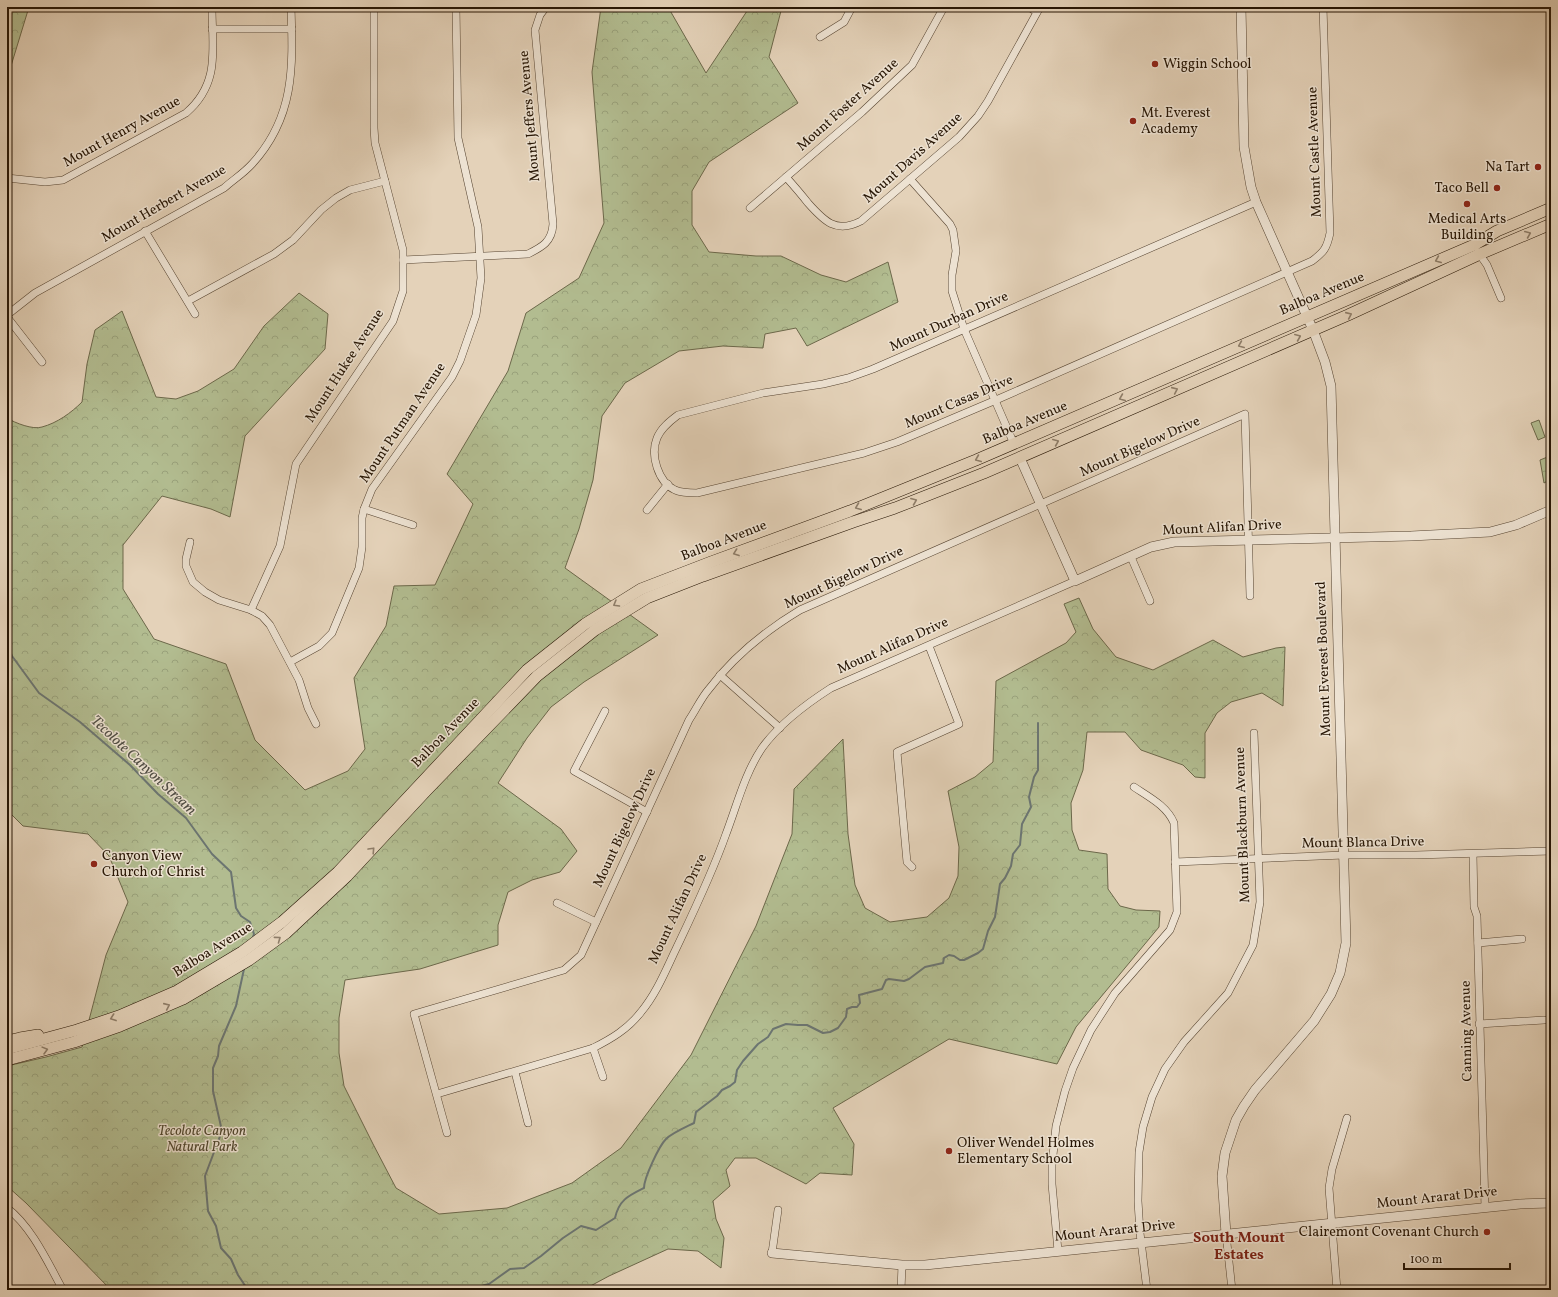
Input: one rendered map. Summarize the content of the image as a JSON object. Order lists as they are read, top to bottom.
{
  "streets": {
    "main road": ["Balboa Avenue"],
    "street": [
      "Mount Foster Avenue",
      "Mount Jeffers Avenue",
      "Mount Henry Avenue",
      "Mount Castle Avenue",
      "Mount Davis Avenue",
      "Mount Herbert Avenue",
      "Mount Durban Drive",
      "Mount Hukee Avenue",
      "Mount Casas Drive",
      "Mount Putman Avenue",
      "Mount Bigelow Drive",
      "Mount Alifan Drive",
      "Mount Everest Boulevard",
      "Mount Blackburn Avenue",
      "Mount Blanca Drive",
      "Canning Avenue",
      "Mount Ararat Drive"
    ]
  },
  "crossings": [
    ["Mount Foster Avenue", "Mount Davis Avenue"],
    ["Mount Jeffers Avenue", "Mount Putman Avenue"],
    ["Mount Castle Avenue", "Mount Casas Drive"],
    ["Mount Castle Avenue", "Mount Everest Boulevard"],
    ["Balboa Avenue", "Mount Everest Boulevard"],
    ["Mount Durban Drive", "Mount Casas Drive"],
    ["Mount Durban Drive", "Mount Everest Boulevard"],
    ["Mount Casas Drive", "Mount Everest Boulevard"],
    ["Mount Bigelow Drive", "Mount Alifan Drive"],
    ["Mount Alifan Drive", "Mount Everest Boulevard"],
    ["Mount Everest Boulevard", "Mount Blanca Drive"],
    ["Mount Everest Boulevard", "Mount Ararat Drive"],
    ["Mount Blackburn Avenue", "Mount Blanca Drive"],
    ["Mount Blackburn Avenue", "Mount Ararat Drive"],
    ["Mount Blanca Drive", "Canning Avenue"],
    ["Canning Avenue", "Mount Ararat Drive"]
  ],
  "districts": ["South Mount Estates"],
  "water": ["Tecolote Canyon Stream"],
  "parks": ["Tecolote Canyon Natural Park"],
  "places": [
    "Wiggin School",
    "Mt. Everest Academy",
    "Na Tart",
    "Taco Bell",
    "Medical Arts Building",
    "Canyon View Church of Christ",
    "Oliver Wendel Holmes Elementary School",
    "Clairemont Covenant Church"
  ],
  "scale_bar": "100 m"
}
